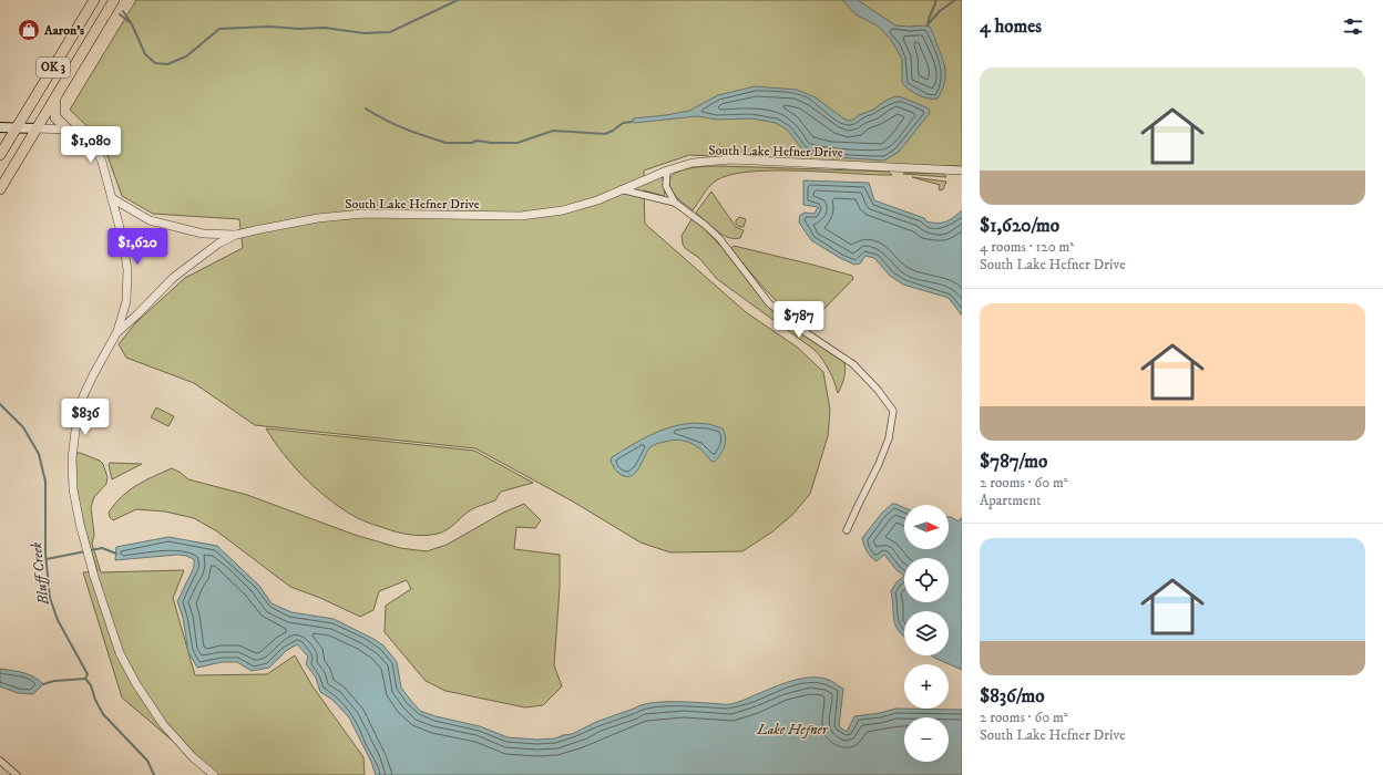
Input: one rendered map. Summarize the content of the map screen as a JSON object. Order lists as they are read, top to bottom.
{
  "streets": {
    "highway": ["OK 3"],
    "street": ["South Lake Hefner Drive"]
  },
  "water": ["Bluff Creek", "Lake Hefner"],
  "places": {
    "shop": ["Aaron's"]
  },
  "north": "right",
  "page": {
    "heading": "4 homes",
    "list": [
      {
        "name": "$1,620/mo",
        "note": "4 rooms · 120 m² · South Lake Hefner Drive"
      },
      {
        "name": "$787/mo",
        "note": "2 rooms · 60 m² · Apartment"
      },
      {
        "name": "$836/mo",
        "note": "2 rooms · 60 m² · South Lake Hefner Drive"
      }
    ],
    "price": [
      "$1,080",
      "$1,620",
      "$787",
      "$836"
    ],
    "map_buttons": ["+", "−"]
  }
}
